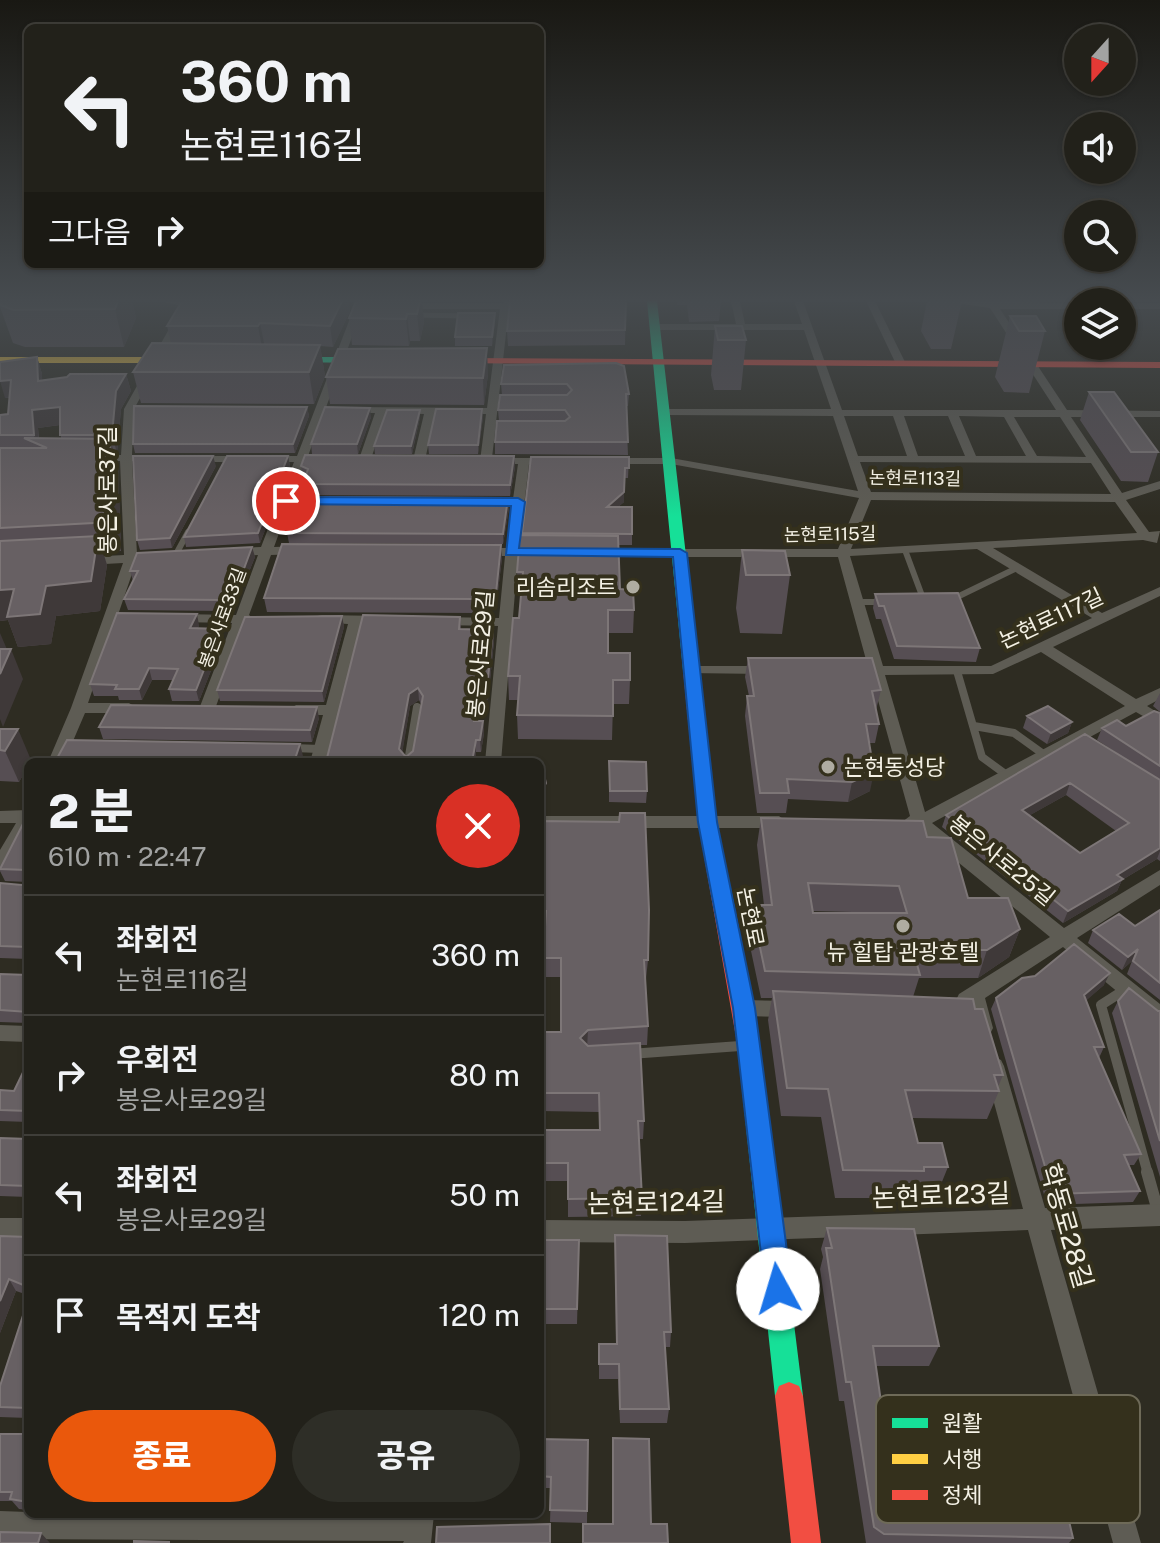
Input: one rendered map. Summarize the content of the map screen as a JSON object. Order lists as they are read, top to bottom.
{
  "streets": {
    "main road": ["논현로"],
    "street": [
      "논현로113길",
      "봉은사로37길",
      "논현로115길",
      "봉은사로33길",
      "논현로117길",
      "봉은사로29길",
      "봉은사로25길",
      "논현로123길",
      "논현로124길",
      "학동로28길"
    ]
  },
  "crossings": [
    ["논현로113길", "논현로"],
    ["논현로115길", "봉은사로25길"],
    ["논현로115길", "논현로"],
    ["논현로117길", "봉은사로25길"],
    ["봉은사로25길", "논현로123길"],
    ["논현로", "논현로123길"],
    ["논현로", "논현로124길"],
    ["논현로123길", "논현로124길"],
    ["논현로123길", "학동로28길"]
  ],
  "places": ["리솜리조트", "논현동성당", "뉴 힐탑 관광호텔"],
  "legend": ["원활", "서행", "정체"],
  "north": "bottom",
  "page": {
    "turn": ["360 m", "논현로116길"],
    "then": "그다음",
    "heading": ["2 분", "610 m · 22:47"],
    "list": [
      {
        "name": "좌회전",
        "note": "논현로116길",
        "value": "360 m"
      },
      {
        "name": "우회전",
        "note": "봉은사로29길",
        "value": "80 m"
      },
      {
        "name": "좌회전",
        "note": "봉은사로29길",
        "value": "50 m"
      },
      {
        "name": "목적지 도착",
        "value": "120 m"
      }
    ],
    "buttons": ["종료", "공유"]
  }
}
